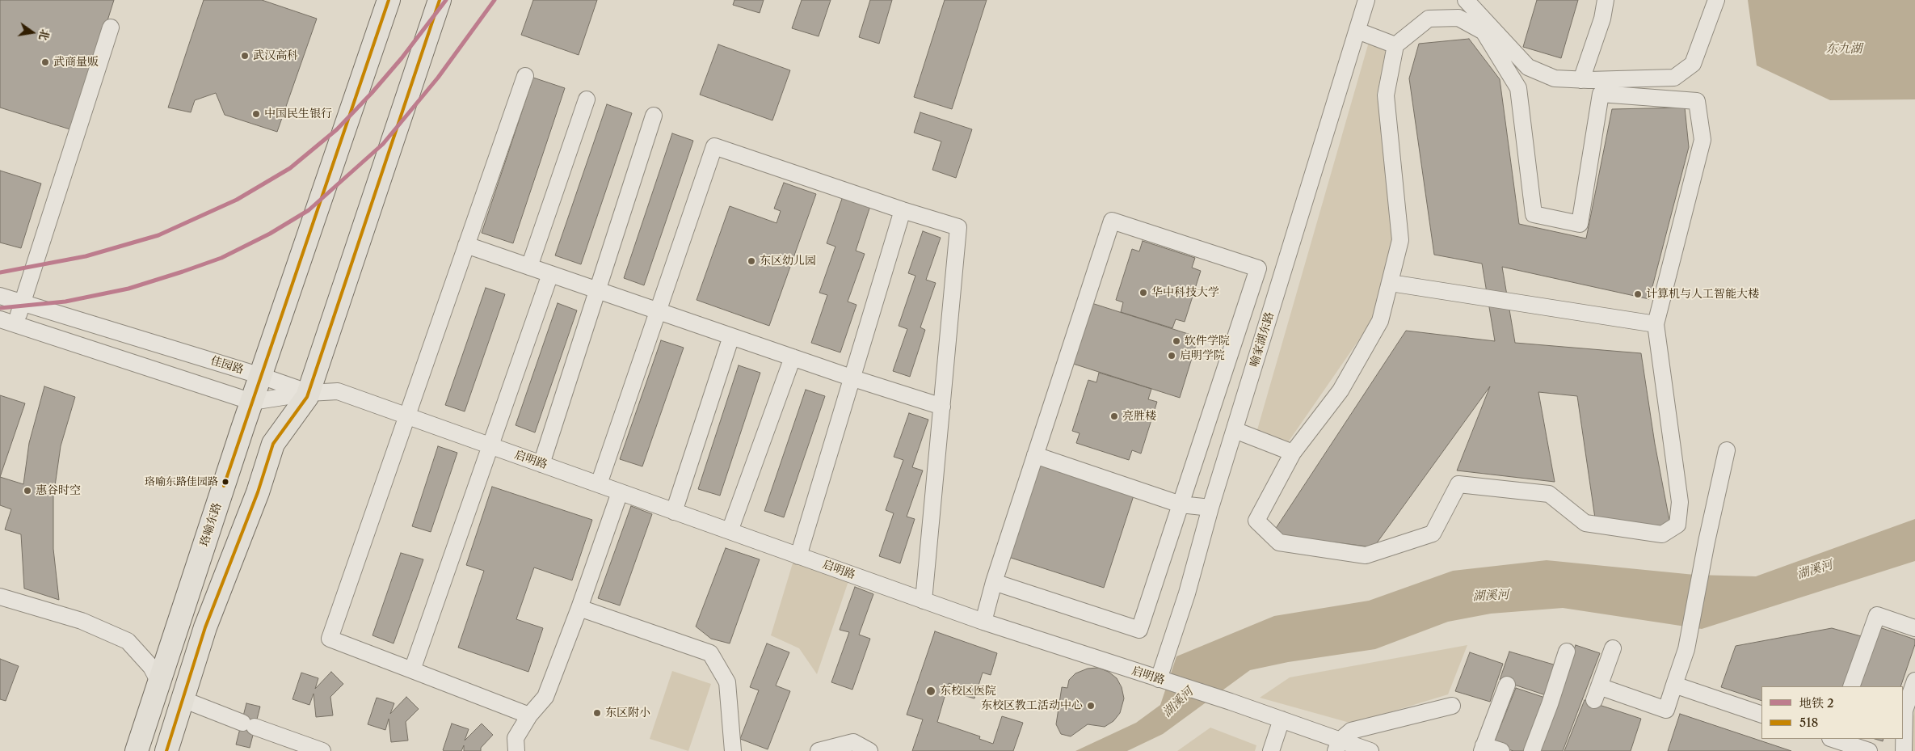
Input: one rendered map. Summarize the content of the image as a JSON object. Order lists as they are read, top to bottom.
{
  "streets": {
    "highway": ["珞喻东路"],
    "street": ["喻家湖东路", "佳园路", "启明路"]
  },
  "crossings": [
    ["喻家湖东路", "启明路"],
    ["佳园路", "启明路"],
    ["佳园路", "珞喻东路"]
  ],
  "water": ["东九湖", "湖溪河"],
  "places": [
    "武汉高科",
    "武商量贩",
    "中国民生银行",
    "东区幼儿园",
    "华中科技大学",
    "计算机与人工智能大楼",
    "软件学院",
    "启明学院",
    "亮胜楼",
    "珞喻东路佳园路",
    "惠谷时空",
    "东校区医院",
    "东校区教工活动中心",
    "东区附小"
  ],
  "lines": ["metro line 2", "transit line 518"],
  "legend": ["地铁 2", "518"],
  "north": "right"
}
